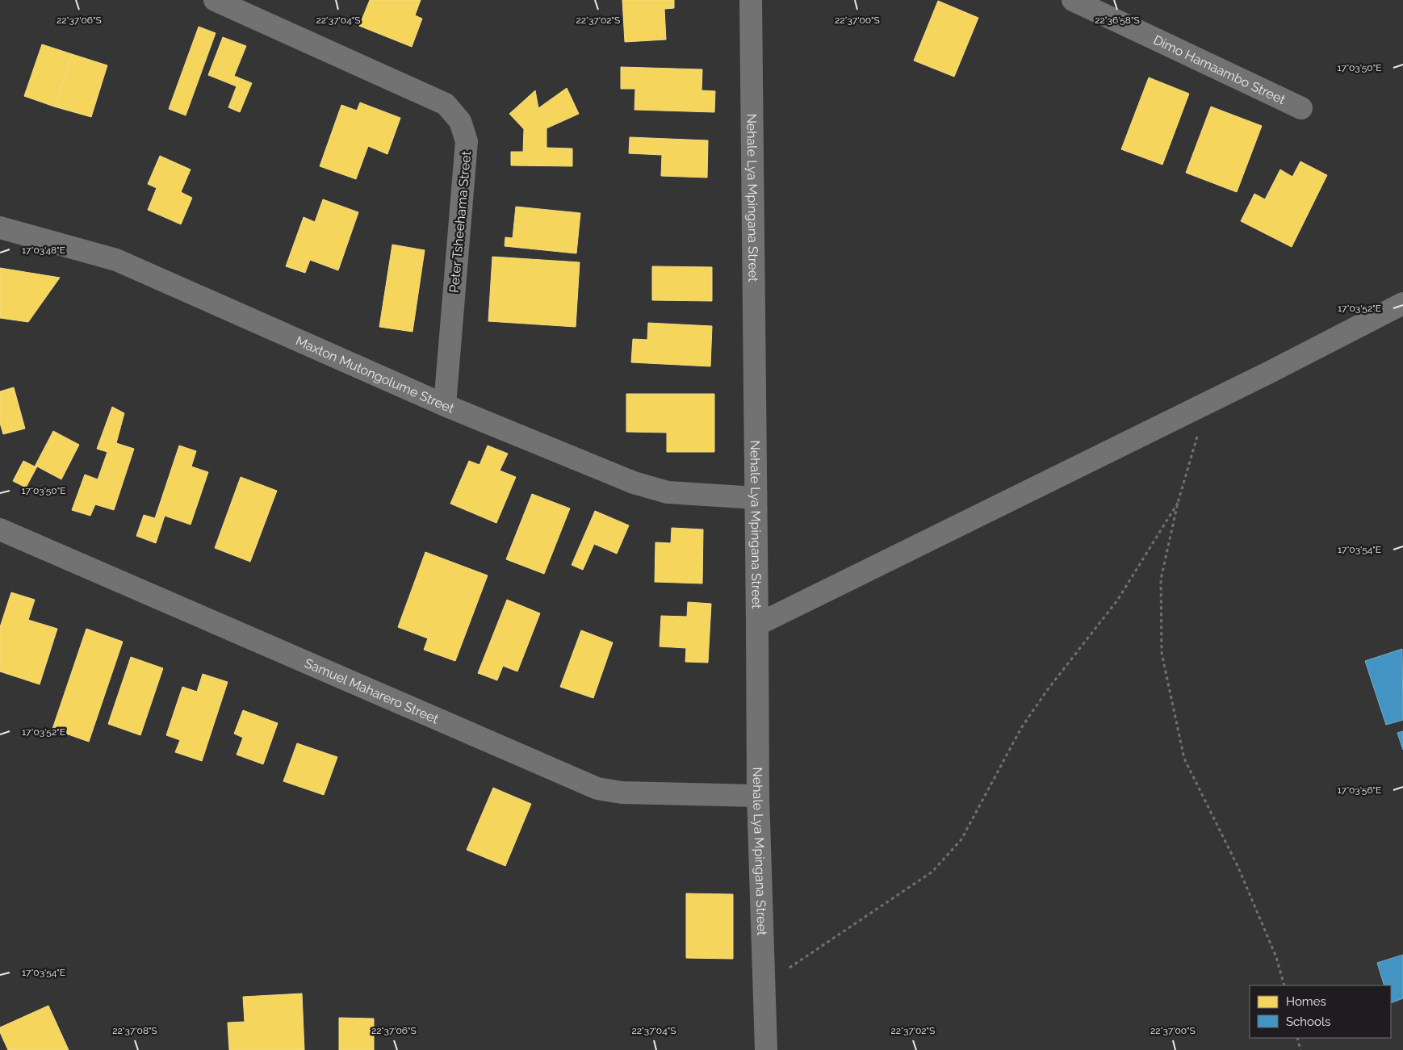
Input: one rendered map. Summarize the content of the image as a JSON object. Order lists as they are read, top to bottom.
{
  "streets": {
    "street": [
      "Dimo Hamaambo Street",
      "Nehale Lya Mpingana Street",
      "Peter Tsheehama Street",
      "Maxton Mutongolume Street",
      "Samuel Maharero Street"
    ]
  },
  "crossings": [
    ["Nehale Lya Mpingana Street", "Maxton Mutongolume Street"],
    ["Nehale Lya Mpingana Street", "Samuel Maharero Street"],
    ["Peter Tsheehama Street", "Maxton Mutongolume Street"]
  ],
  "legend": ["Homes", "Schools"],
  "coordinates": [
    "22°37'06\"S",
    "22°37'04\"S",
    "22°37'02\"S",
    "22°37'00\"S",
    "22°36'58\"S",
    "17°03'50\"E",
    "17°03'48\"E",
    "17°03'52\"E",
    "17°03'54\"E",
    "17°03'56\"E",
    "22°37'08\"S"
  ]
}
